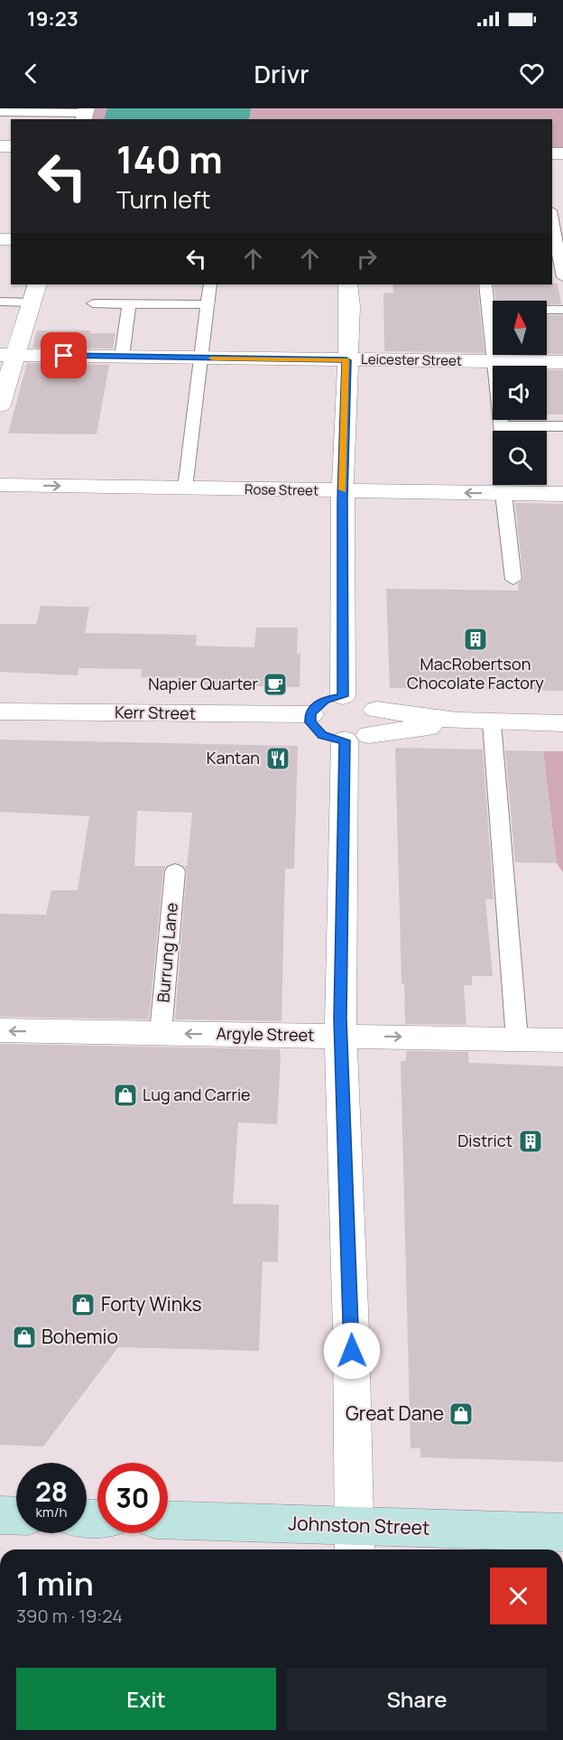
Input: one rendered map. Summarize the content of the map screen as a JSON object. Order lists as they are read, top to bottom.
{
  "streets": {
    "main road": ["Johnston Street"],
    "street": [
      "Leicester Street",
      "Rose Street",
      "Kerr Street",
      "Argyle Street"
    ],
    "lane": ["Burrung Lane"]
  },
  "crossings": [
    ["Burrung Lane", "Argyle Street"]
  ],
  "places": {
    "building": ["MacRobertson Chocolate Factory", "District"],
    "cafe": ["Napier Quarter"],
    "restaurant": ["Kantan"],
    "shop": [
      "Lug and Carrie",
      "Forty Winks",
      "Bohemio",
      "Great Dane"
    ]
  },
  "north": "top",
  "page": {
    "status": "19:23",
    "header": "Drivr",
    "turn": ["140 m", "Turn left"],
    "speed": "28 km/h",
    "limit": "30",
    "heading": ["1 min", "390 m · 19:24"],
    "buttons": ["Exit", "Share"]
  }
}
